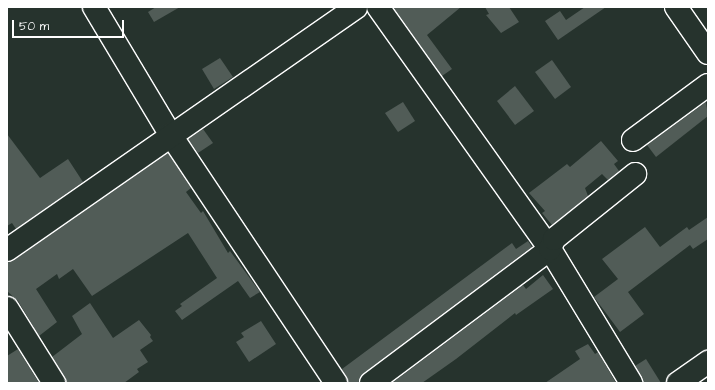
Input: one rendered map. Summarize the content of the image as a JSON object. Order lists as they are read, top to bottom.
{
  "scale_bar": "50 m"
}
